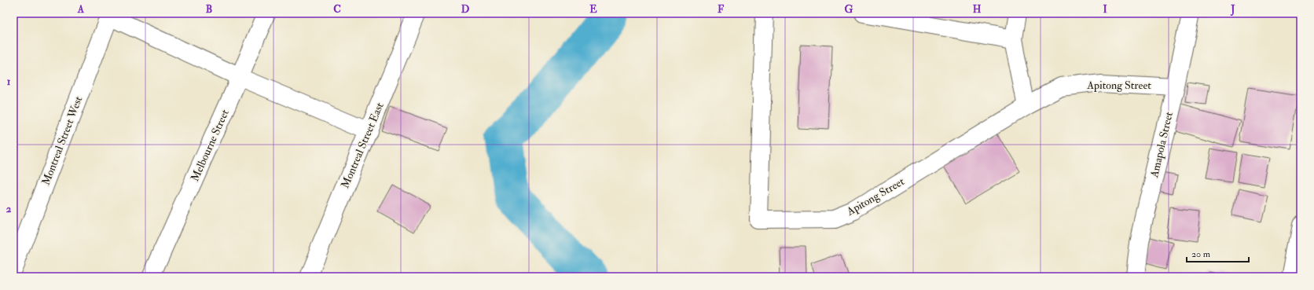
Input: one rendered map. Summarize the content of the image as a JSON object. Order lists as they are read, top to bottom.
{
  "streets": {
    "street": [
      "Apitong Street",
      "Montreal Street West",
      "Amapola Street",
      "Melbourne Street",
      "Montreal Street East"
    ]
  },
  "crossings": [
    ["Apitong Street", "Amapola Street"]
  ],
  "scale_bar": "20 m",
  "grid": {
    "columns": [
      "A",
      "B",
      "C",
      "D",
      "E",
      "F",
      "G",
      "H",
      "I",
      "J"
    ],
    "rows": ["1", "2"]
  }
}
